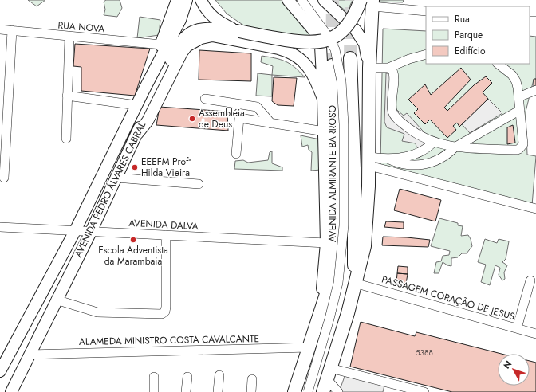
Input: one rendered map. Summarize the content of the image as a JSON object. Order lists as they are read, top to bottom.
{
  "streets": {
    "highway": ["AVENIDA ALMIRANTE BARROSO"],
    "main road": ["AVENIDA PEDRO ÁLVARES CABRAL"],
    "street": [
      "RUA NOVA",
      "AVENIDA DALVA",
      "PASSAGEM CORAÇÃO DE JESUS",
      "ALAMEDA MINISTRO COSTA CAVALCANTE"
    ]
  },
  "crossings": [
    ["AVENIDA ALMIRANTE BARROSO", "PASSAGEM CORAÇÃO DE JESUS"],
    ["AVENIDA ALMIRANTE BARROSO", "ALAMEDA MINISTRO COSTA CAVALCANTE"],
    ["AVENIDA PEDRO ÁLVARES CABRAL", "AVENIDA DALVA"],
    ["AVENIDA PEDRO ÁLVARES CABRAL", "ALAMEDA MINISTRO COSTA CAVALCANTE"]
  ],
  "places": ["Assembléia de Deus", "EEEFM Profª Hilda Vieira", "Escola Adventista da Marambaia"],
  "house_numbers": ["5388"],
  "legend": ["Rua", "Parque", "Edifício"],
  "north": "top left"
}
